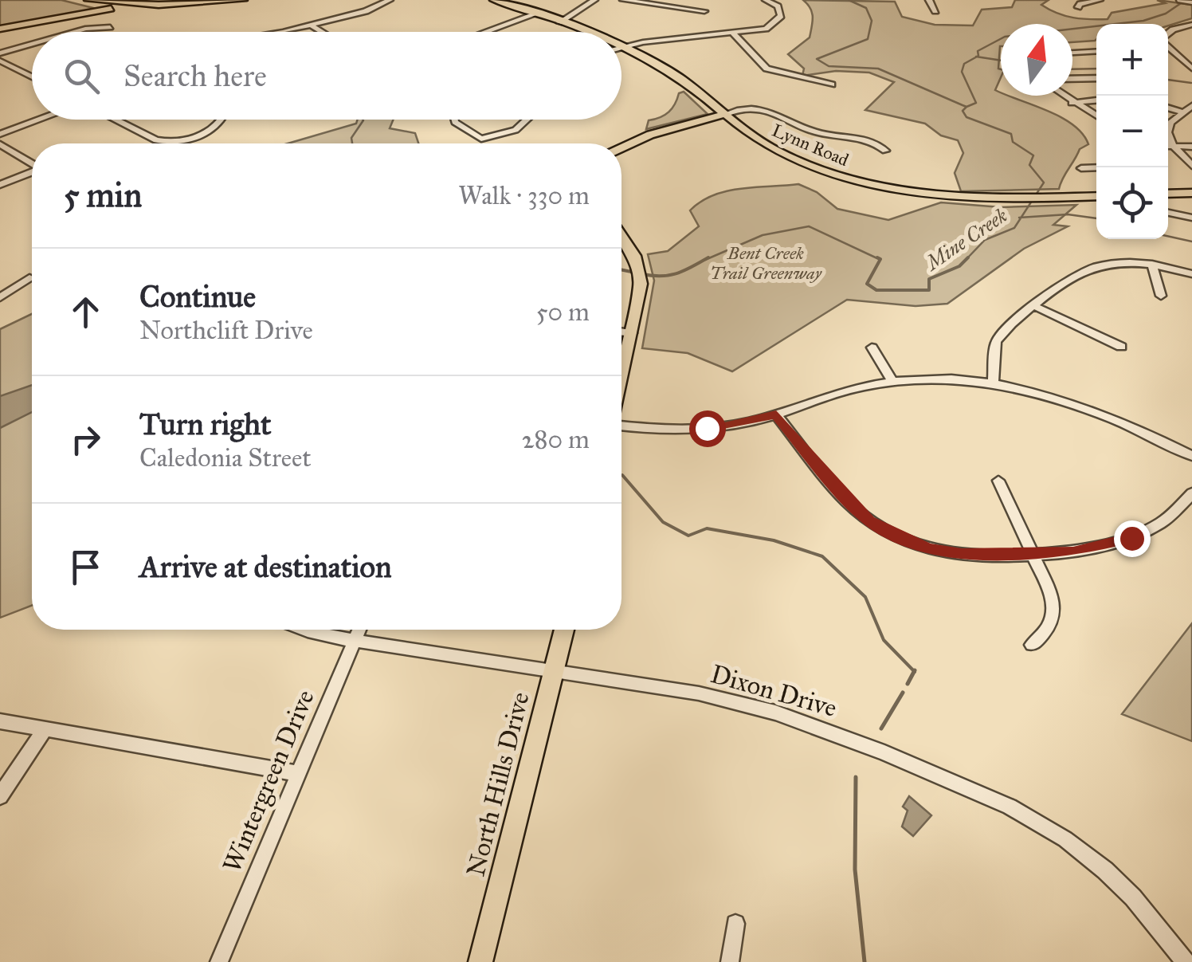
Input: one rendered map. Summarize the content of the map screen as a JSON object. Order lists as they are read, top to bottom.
{
  "streets": {
    "main road": ["Lynn Road", "North Hills Drive"],
    "street": ["Dixon Drive", "Wintergreen Drive"]
  },
  "crossings": [
    ["Dixon Drive", "Wintergreen Drive"],
    ["Dixon Drive", "North Hills Drive"]
  ],
  "water": ["Mine Creek"],
  "parks": ["Bent Creek Trail Greenway"],
  "north": "top",
  "page": {
    "map_buttons": ["+", "−"],
    "search": "Search here",
    "heading": ["5 min", "Walk · 330 m"],
    "list": [
      ["Continue", "Northclift Drive", "50 m"],
      ["Turn right", "Caledonia Street", "280 m"],
      "Arrive at destination"
    ]
  }
}
